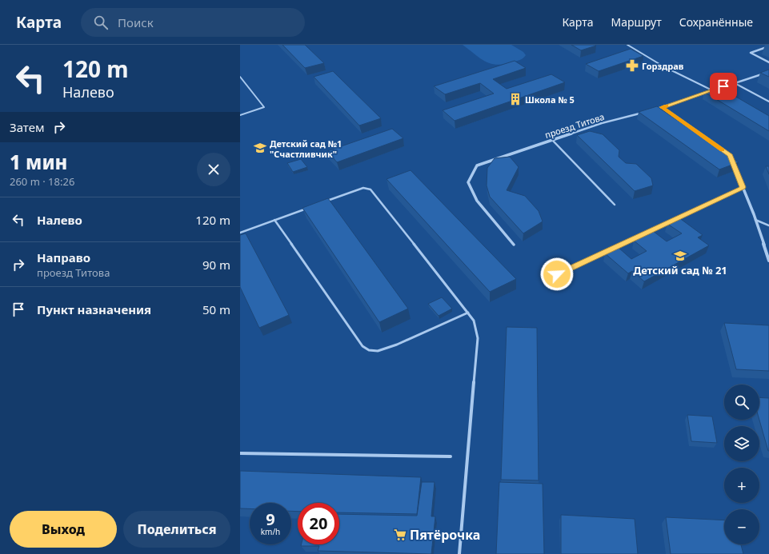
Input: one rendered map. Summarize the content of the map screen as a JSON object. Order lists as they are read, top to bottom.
{
  "streets": {
    "street": ["проезд Титова"]
  },
  "places": {
    "pharmacy": ["Горздрав"],
    "building": ["Школа № 5"],
    "school or university": ["Детский сад №1 \"Счастливчик\"", "Детский сад № 21"],
    "supermarket": ["Пятёрочка"]
  },
  "page": {
    "header": "Карта",
    "search": "Поиск",
    "nav": ["Карта", "Маршрут", "Сохранённые"],
    "turn": ["120 m", "Налево"],
    "then": "Затем",
    "heading": ["1 мин", "260 m · 18:26"],
    "list": [
      {
        "name": "Налево",
        "value": "120 m"
      },
      {
        "name": "Направо",
        "note": "проезд Титова",
        "value": "90 m"
      },
      {
        "name": "Пункт назначения",
        "value": "50 m"
      }
    ],
    "map_buttons": ["+", "−"],
    "speed": "9 km/h",
    "limit": "20",
    "buttons": ["Выход", "Поделиться"]
  }
}
